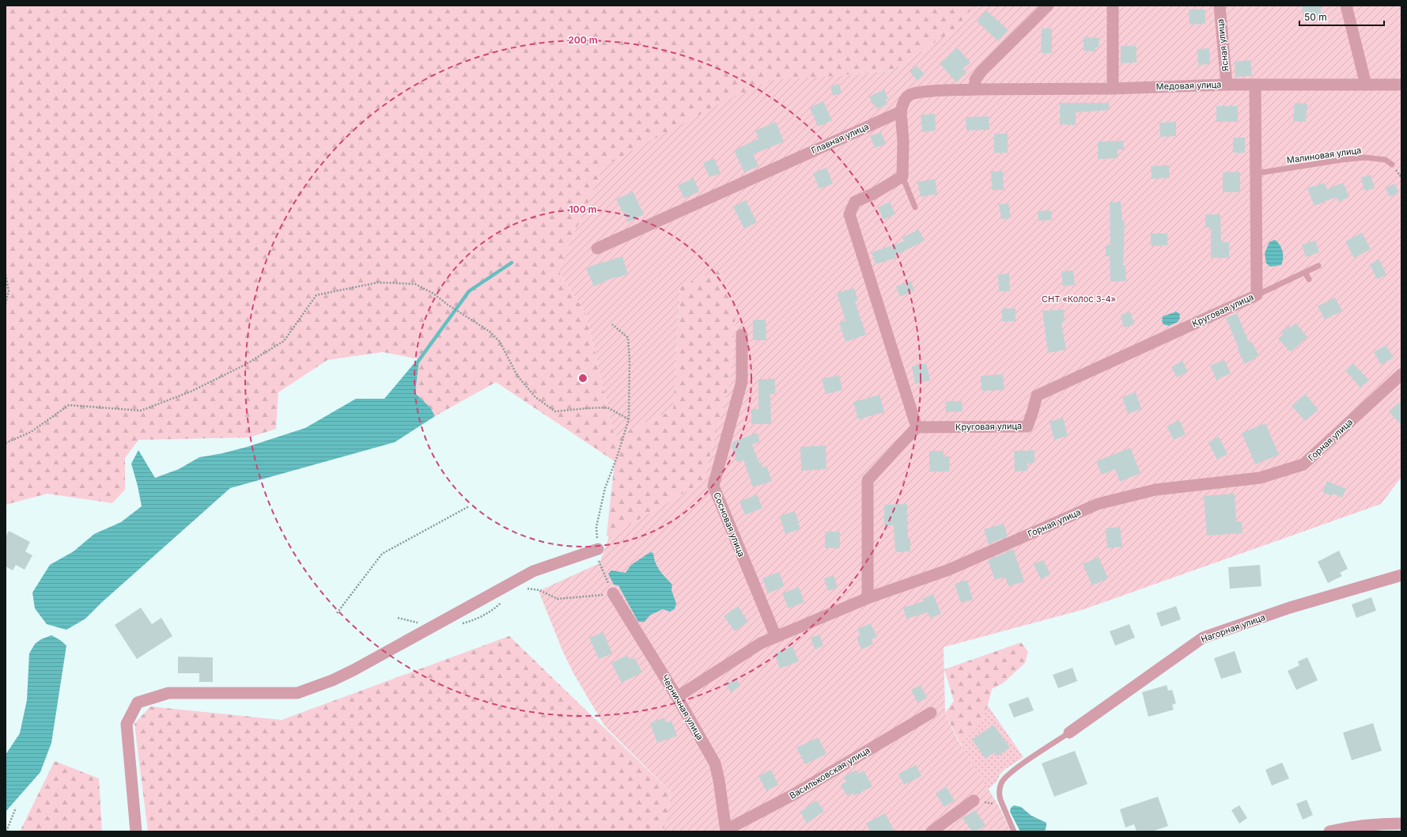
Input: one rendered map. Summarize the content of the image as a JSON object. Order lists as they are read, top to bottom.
{
  "streets": {
    "street": [
      "Ясная улица",
      "Медовая улица",
      "Главная улица",
      "Круговая улица",
      "Горная улица",
      "Сосновая улица",
      "Нагорная улица",
      "Черничная улица",
      "Васильковская улица"
    ],
    "lane": ["Малиновая улица"]
  },
  "crossings": [
    ["Ясная улица", "Медовая улица"],
    ["Медовая улица", "Круговая улица"],
    ["Малиновая улица", "Круговая улица"],
    ["Горная улица", "Сосновая улица"],
    ["Горная улица", "Черничная улица"],
    ["Черничная улица", "Васильковская улица"]
  ],
  "parks": ["СНТ «Колос 3-4»"],
  "scale_bar": "50 m",
  "rings": ["200 m", "100 m"]
}
